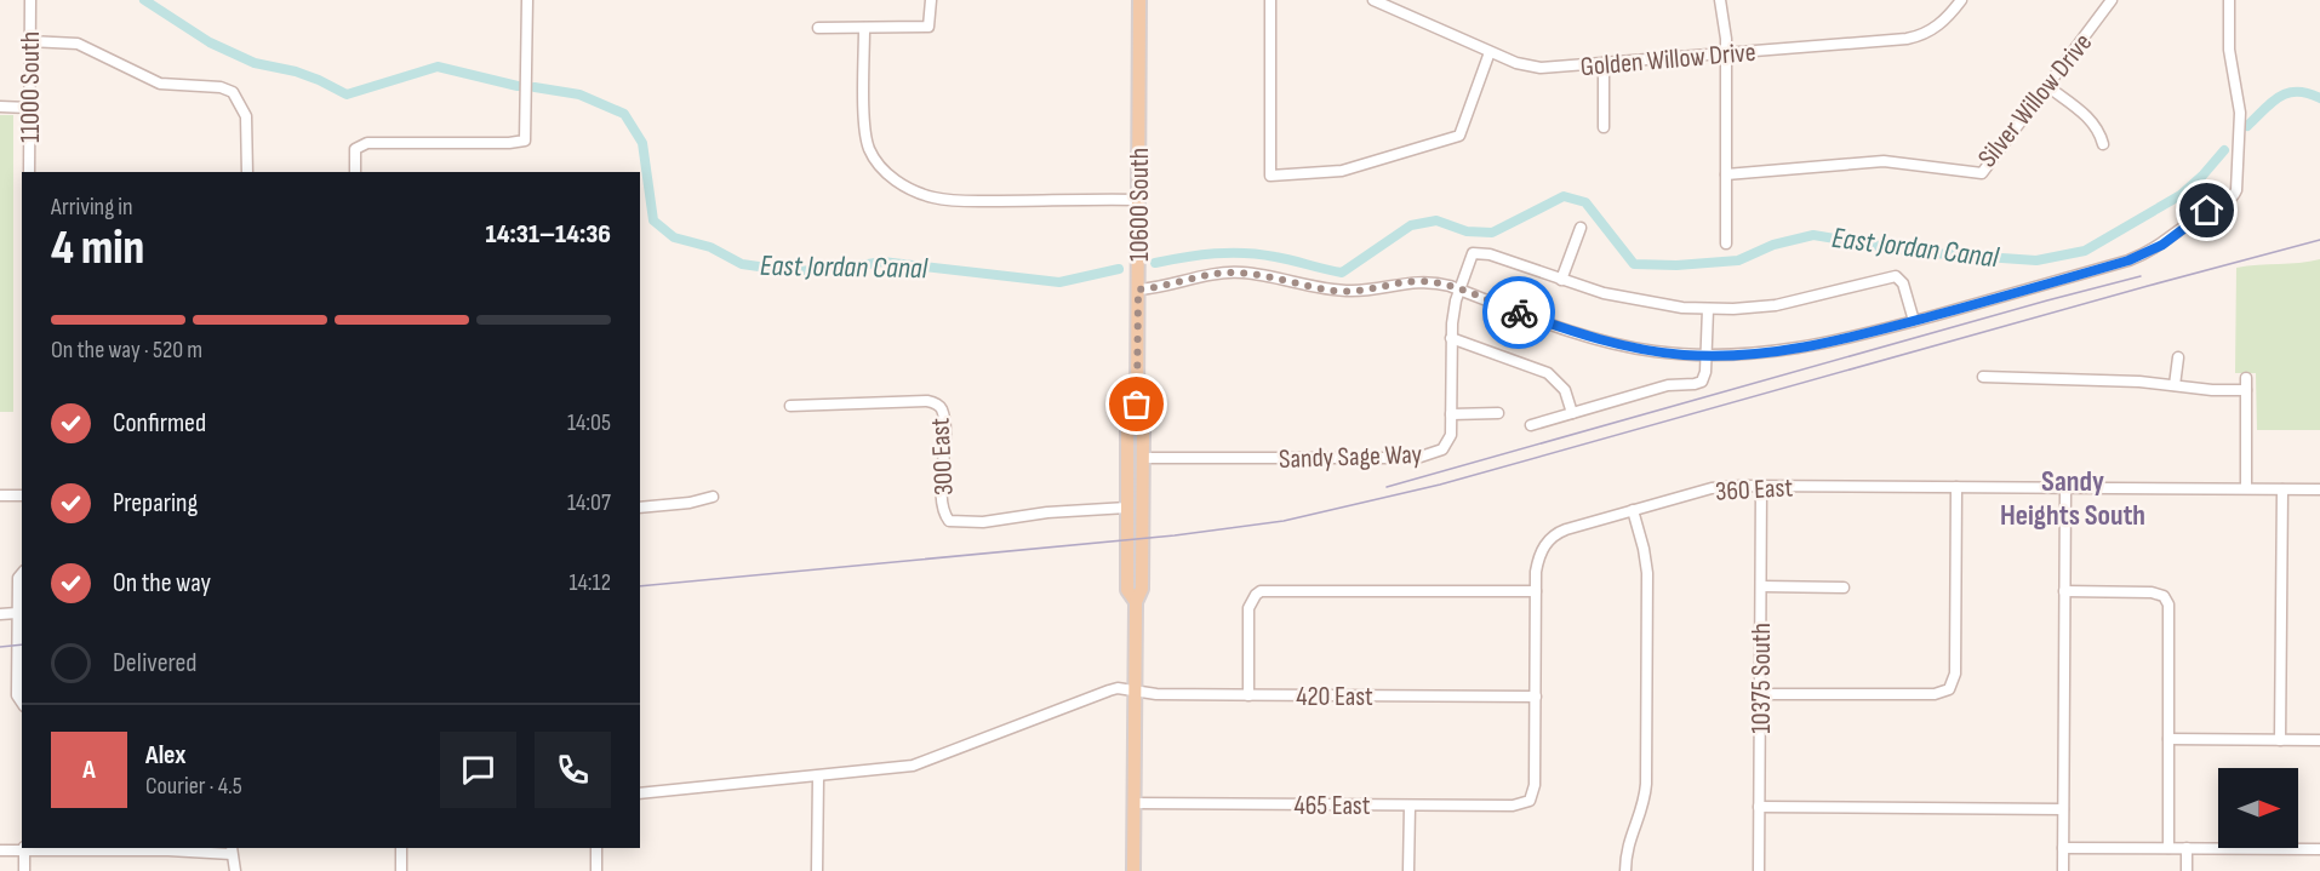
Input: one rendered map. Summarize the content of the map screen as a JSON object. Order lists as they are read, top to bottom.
{
  "streets": {
    "main road": ["10600 South"],
    "street": [
      "Golden Willow Drive",
      "11000 South",
      "Silver Willow Drive",
      "Sandy Sage Way",
      "300 East",
      "360 East",
      "10375 South",
      "420 East",
      "465 East"
    ]
  },
  "crossings": [
    ["10600 South", "Sandy Sage Way"],
    ["10600 South", "300 East"],
    ["10600 South", "420 East"],
    ["10600 South", "465 East"],
    ["360 East", "10375 South"],
    ["360 East", "420 East"],
    ["360 East", "465 East"]
  ],
  "districts": ["Sandy Heights South"],
  "water": ["East Jordan Canal"],
  "north": "right",
  "page": {
    "heading": ["4 min", "Arriving in", "14:31–14:36"],
    "panel": ["Alex", "Courier · 4.5"],
    "bar": "On the way · 520 m",
    "list": [
      ["Confirmed", "14:05"],
      ["Preparing", "14:07"],
      ["On the way", "14:12"],
      "Delivered"
    ],
    "round": "A"
  }
}
